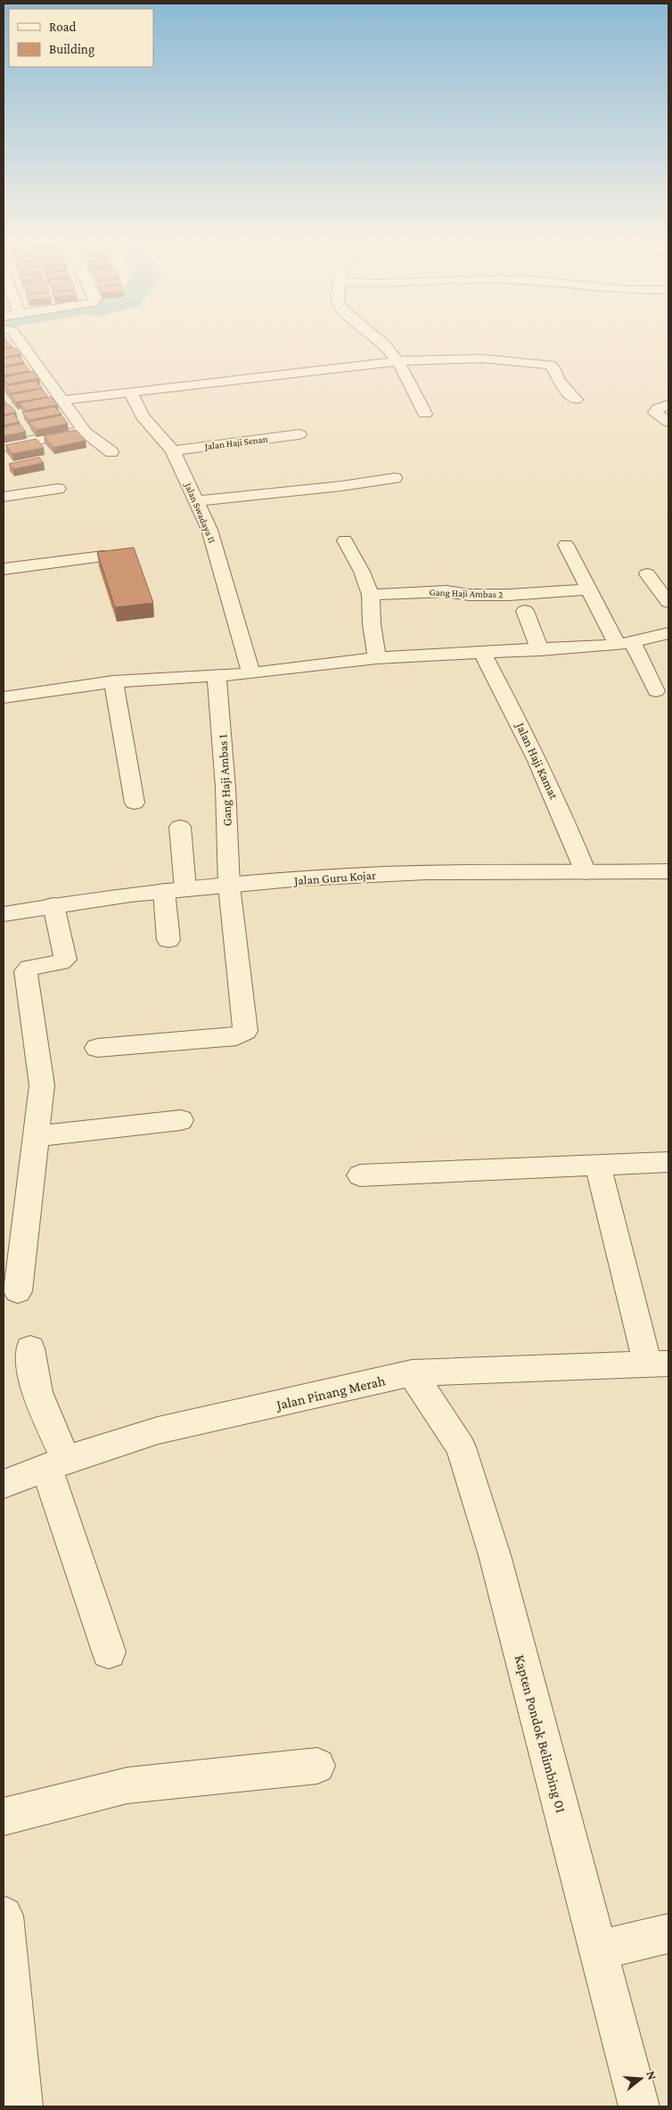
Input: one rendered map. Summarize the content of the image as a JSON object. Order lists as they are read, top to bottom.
{
  "streets": {
    "street": [
      "Jalan Haji Senan",
      "Jalan Swadaya II",
      "Gang Haji Ambas 2",
      "Jalan Haji Kamat",
      "Gang Haji Ambas 1",
      "Jalan Guru Kojar",
      "Jalan Pinang Merah",
      "Kapten Pondok Belimbing 01"
    ]
  },
  "crossings": [
    ["Jalan Haji Senan", "Jalan Swadaya II"],
    ["Jalan Haji Kamat", "Jalan Guru Kojar"],
    ["Gang Haji Ambas 1", "Jalan Guru Kojar"],
    ["Jalan Pinang Merah", "Kapten Pondok Belimbing 01"]
  ],
  "legend": ["Road", "Building"],
  "north": "right"
}
